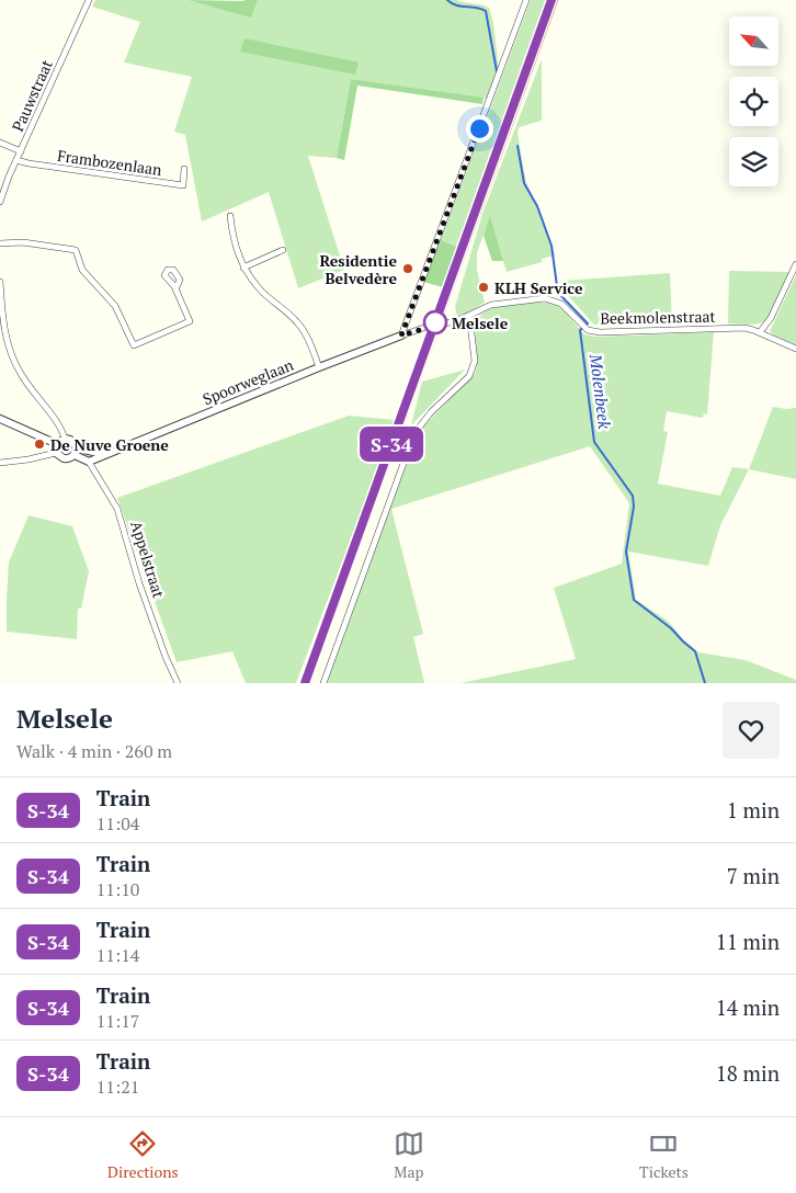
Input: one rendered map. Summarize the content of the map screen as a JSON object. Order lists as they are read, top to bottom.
{
  "streets": {
    "street": [
      "Pauwstraat",
      "Frambozenlaan",
      "Beekmolenstraat",
      "Spoorweglaan",
      "Appelstraat"
    ]
  },
  "crossings": [
    ["Pauwstraat", "Frambozenlaan"],
    ["Beekmolenstraat", "Spoorweglaan"],
    ["Spoorweglaan", "Appelstraat"]
  ],
  "water": ["Molenbeek"],
  "places": [
    "Residentie Belvedère",
    "KLH Service",
    "Melsele",
    "De Nuve Groene"
  ],
  "north": "top left",
  "page": {
    "on_map": "S-34",
    "heading": ["Melsele", "Walk · 4 min · 260 m"],
    "list": [
      {
        "mark": "S-34",
        "name": "Train",
        "note": "11:04",
        "value": "1 min"
      },
      {
        "mark": "S-34",
        "name": "Train",
        "note": "11:10",
        "value": "7 min"
      },
      {
        "mark": "S-34",
        "name": "Train",
        "note": "11:14",
        "value": "11 min"
      },
      {
        "mark": "S-34",
        "name": "Train",
        "note": "11:17",
        "value": "14 min"
      },
      {
        "mark": "S-34",
        "name": "Train",
        "note": "11:21",
        "value": "18 min"
      }
    ],
    "tabs": ["Directions", "Map", "Tickets"]
  }
}
